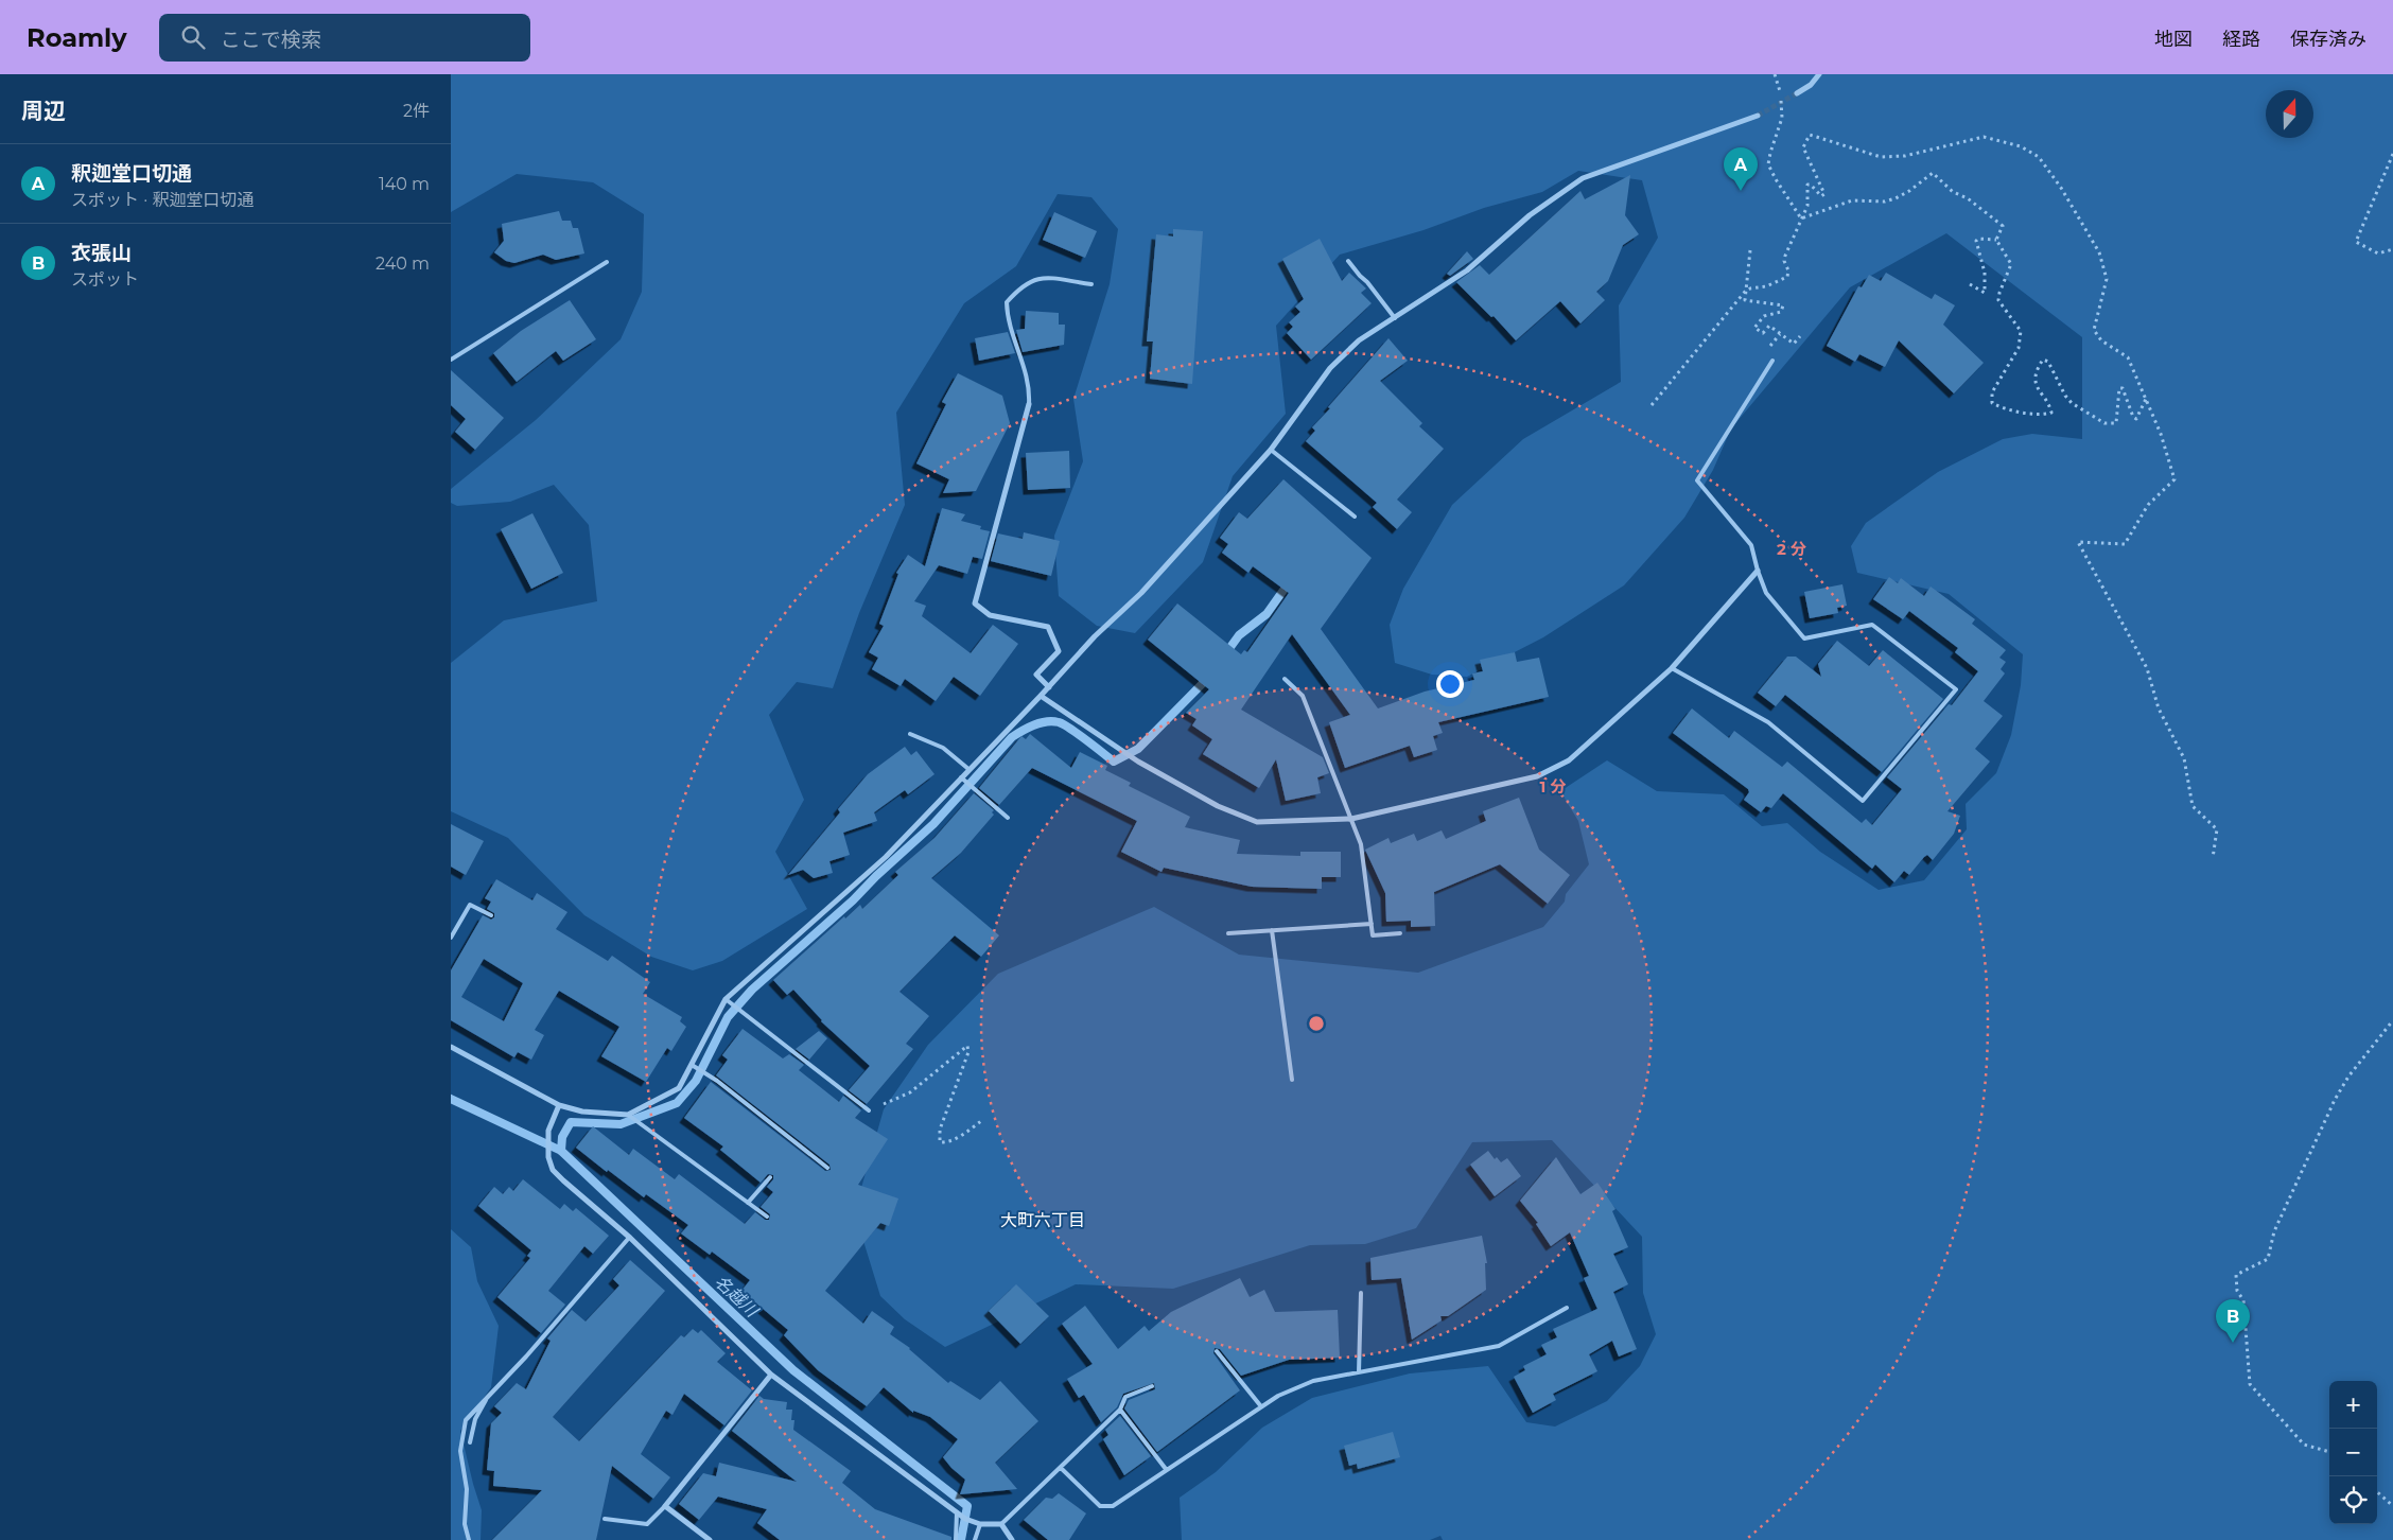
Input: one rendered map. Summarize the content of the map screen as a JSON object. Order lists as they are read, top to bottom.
{
  "districts": ["大町六丁目"],
  "water": ["名越川"],
  "north": "top",
  "page": {
    "header": "Roamly",
    "search": "ここで検索",
    "nav": ["地図", "経路", "保存済み"],
    "heading": ["周辺", "2件"],
    "list": [
      {
        "mark": "A",
        "name": "釈迦堂口切通",
        "note": "スポット · 釈迦堂口切通",
        "value": "140 m"
      },
      {
        "mark": "B",
        "name": "衣張山",
        "note": "スポット",
        "value": "240 m"
      }
    ],
    "pins": ["A", "B"],
    "map_buttons": ["+", "−"]
  },
  "rings": ["2 分", "1 分"]
}
